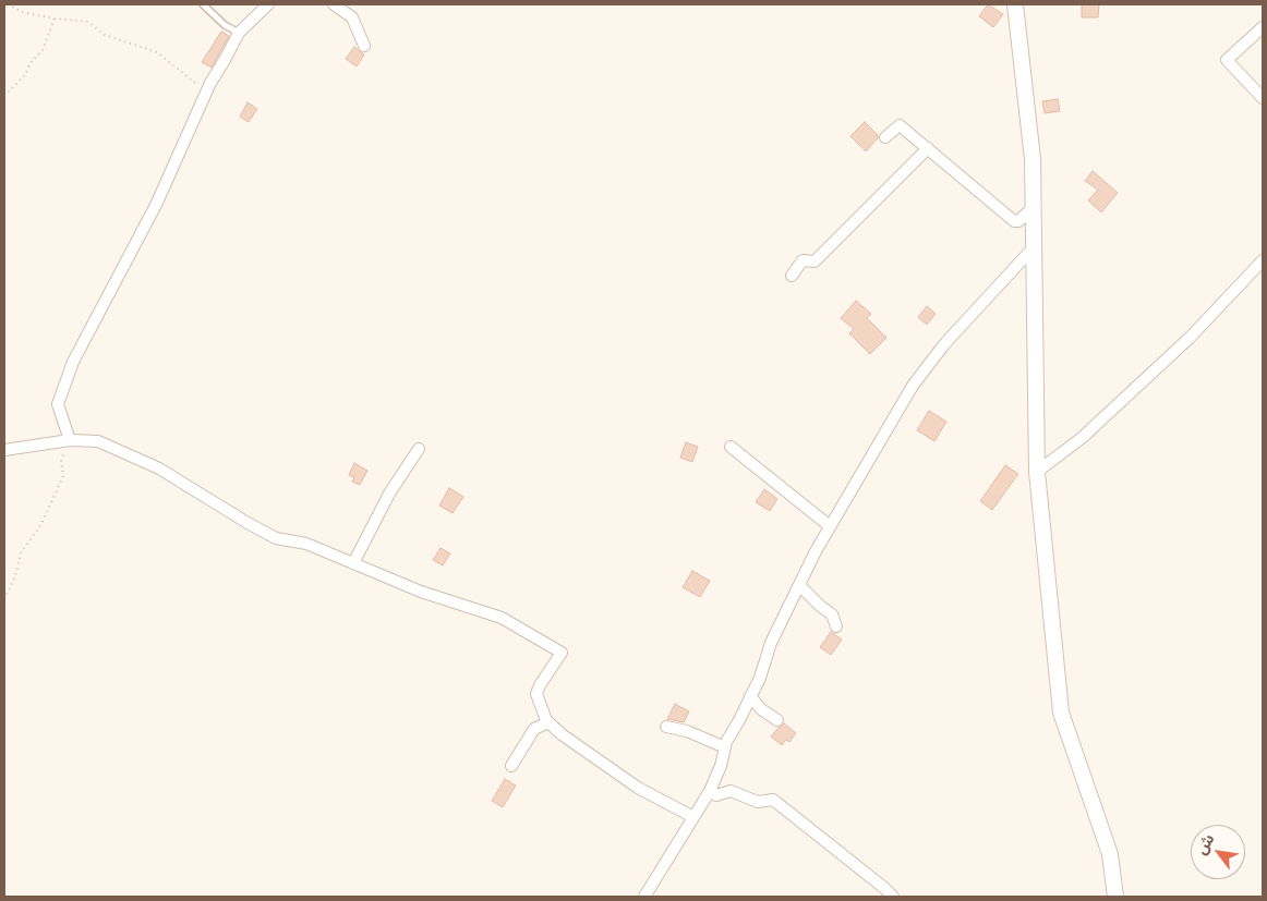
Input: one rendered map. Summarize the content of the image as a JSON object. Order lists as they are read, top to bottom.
{
  "north": "top left"
}
